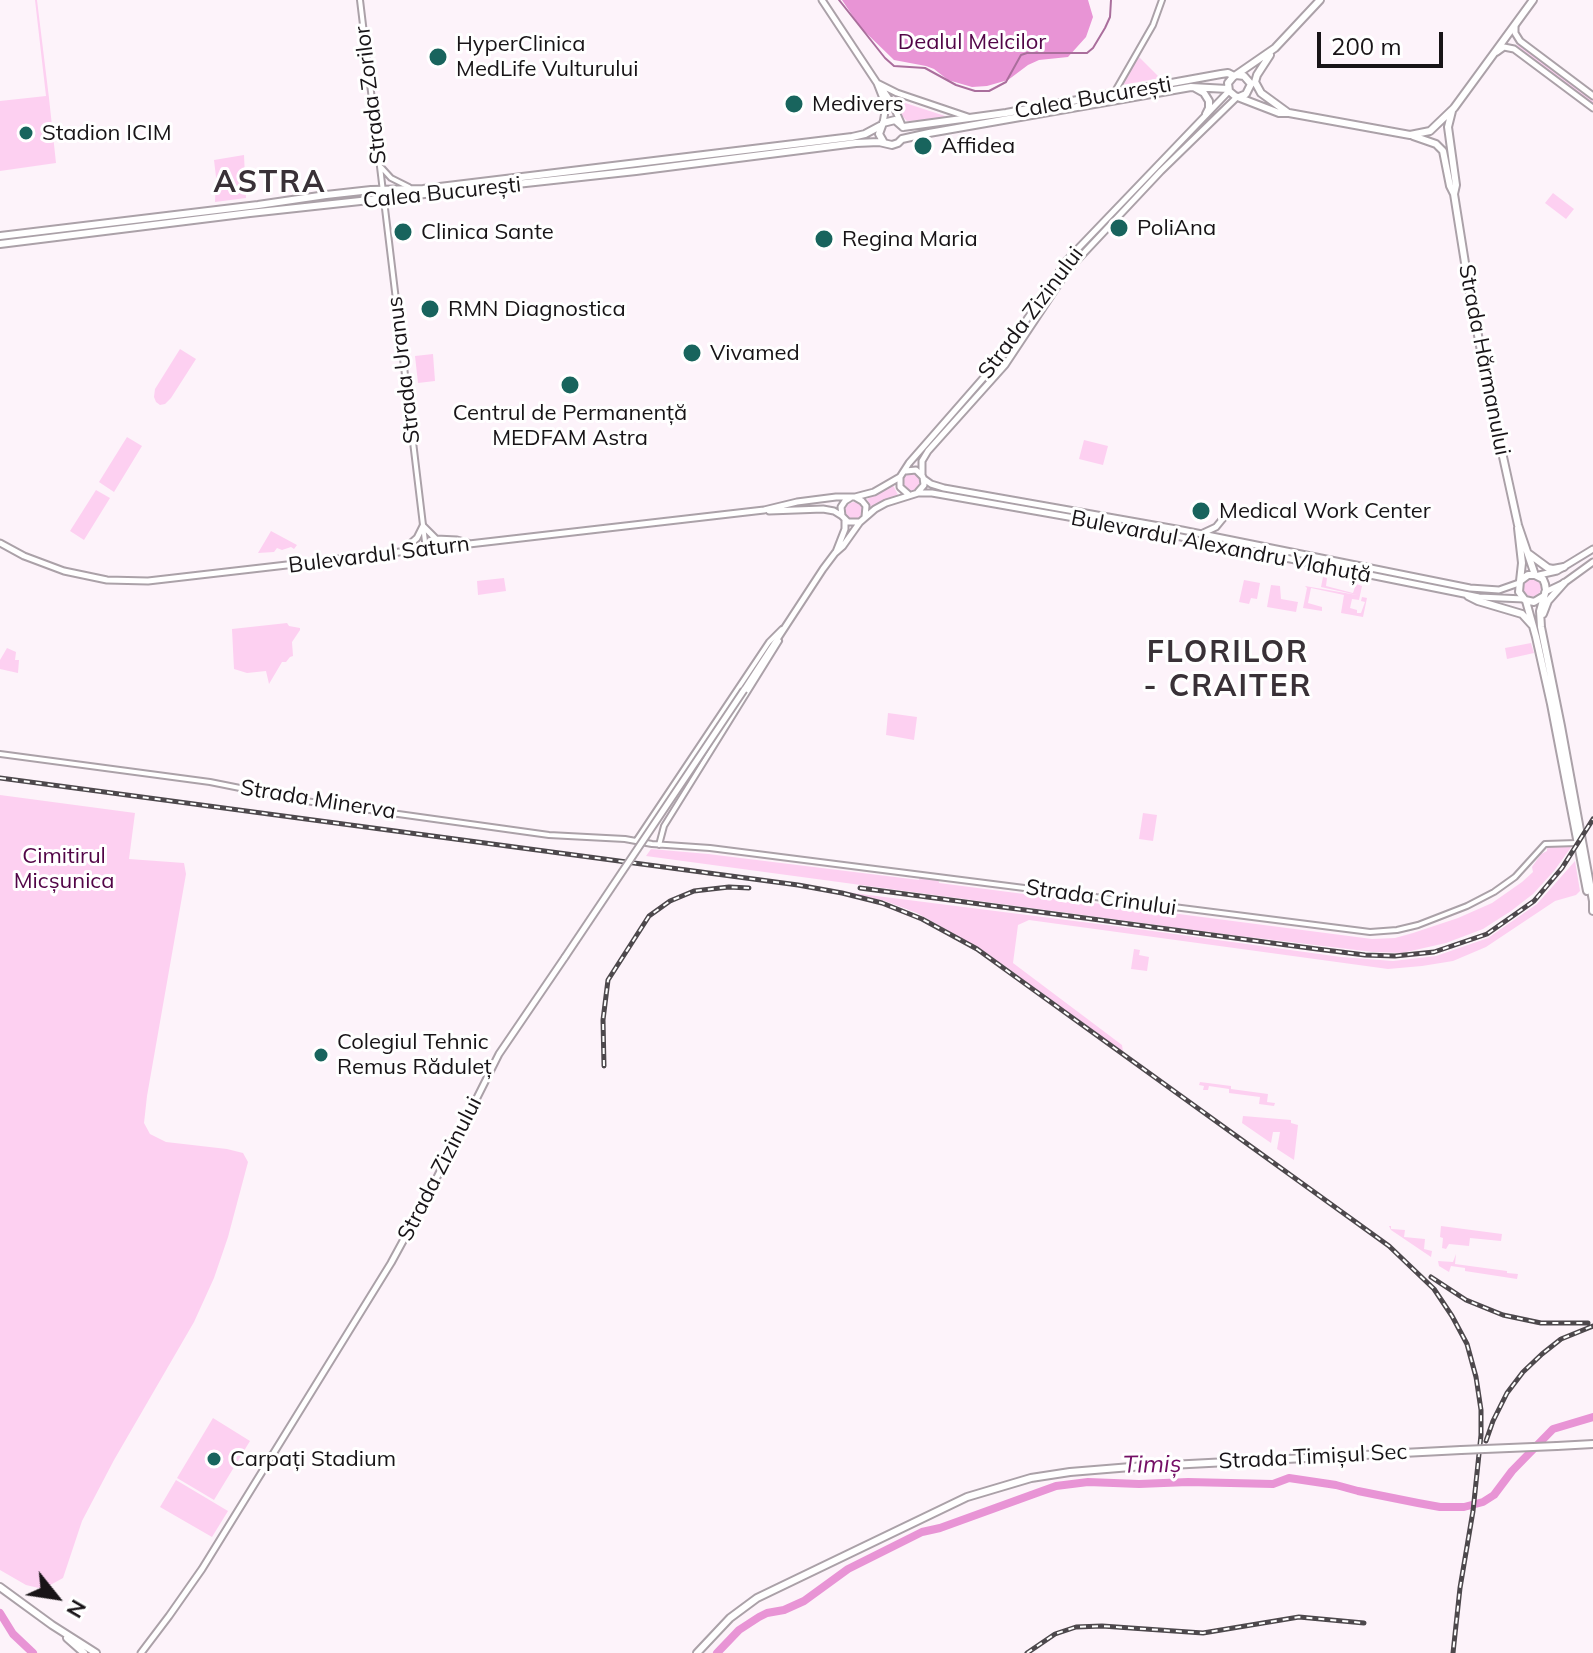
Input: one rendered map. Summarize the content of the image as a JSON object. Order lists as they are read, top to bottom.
{
  "streets": {
    "main road": [
      "Calea București",
      "Strada Zizinului",
      "Strada Hărmanului",
      "Bulevardul Alexandru Vlahuță",
      "Bulevardul Saturn",
      "Strada Timișul Sec"
    ],
    "street": [
      "Strada Zorilor",
      "Strada Uranus",
      "Strada Minerva",
      "Strada Crinului"
    ]
  },
  "crossings": [
    ["Strada Zorilor", "Calea București"],
    ["Strada Zorilor", "Strada Uranus"],
    ["Calea București", "Strada Zizinului"],
    ["Calea București", "Strada Hărmanului"],
    ["Calea București", "Strada Uranus"],
    ["Strada Zizinului", "Strada Hărmanului"],
    ["Strada Zizinului", "Bulevardul Alexandru Vlahuță"],
    ["Strada Zizinului", "Bulevardul Saturn"],
    ["Strada Zizinului", "Strada Minerva"],
    ["Strada Zizinului", "Strada Crinului"],
    ["Strada Hărmanului", "Bulevardul Alexandru Vlahuță"],
    ["Strada Uranus", "Bulevardul Saturn"],
    ["Bulevardul Alexandru Vlahuță", "Bulevardul Saturn"],
    ["Strada Minerva", "Strada Crinului"]
  ],
  "districts": ["ASTRA", "FLORILOR - CRAITER"],
  "water": ["Timiș"],
  "parks": ["Dealul Melcilor", "Cimitirul Micșunica"],
  "places": [
    "HyperClinica MedLife Vulturului",
    "Medivers",
    "Stadion ICIM",
    "Affidea",
    "PoliAna",
    "Clinica Sante",
    "Regina Maria",
    "RMN Diagnostica",
    "Vivamed",
    "Centrul de Permanență MEDFAM Astra",
    "Medical Work Center",
    "Colegiul Tehnic Remus Răduleț",
    "Carpați Stadium"
  ],
  "scale_bar": "200 m",
  "north": "bottom right"
}
